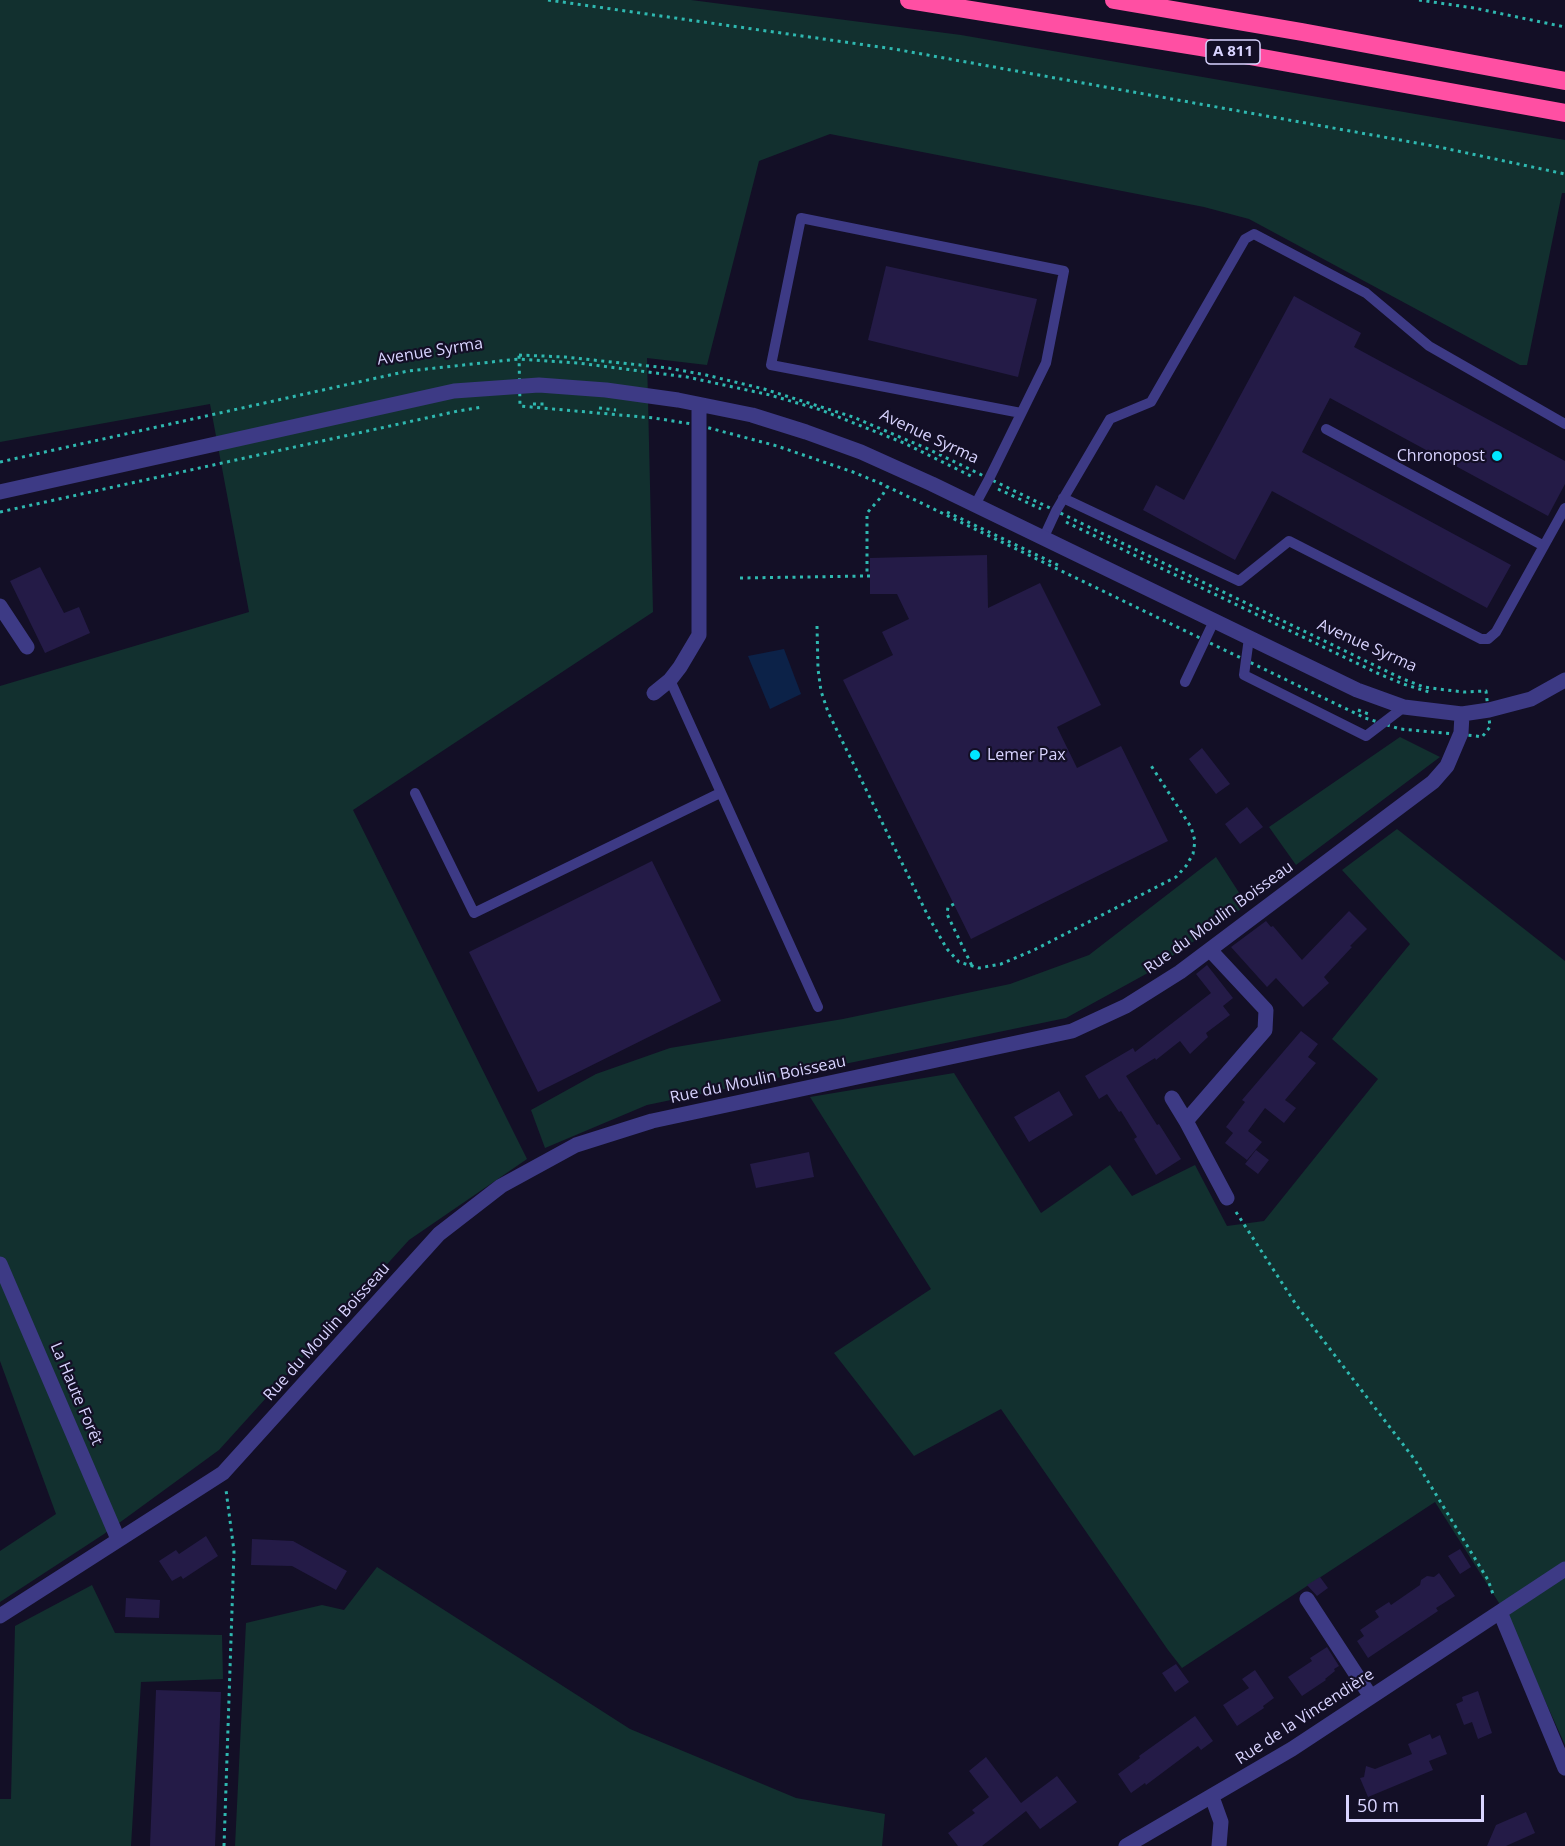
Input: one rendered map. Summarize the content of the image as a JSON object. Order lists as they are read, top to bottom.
{
  "streets": {
    "highway": ["A 811"],
    "street": ["Rue du Moulin Boisseau", "La Haute Forêt", "Rue de la Vincendière"],
    "path": ["Avenue Syrma"]
  },
  "crossings": [
    ["Rue du Moulin Boisseau", "La Haute Forêt"]
  ],
  "places": ["Chronopost", "Lemer Pax"],
  "scale_bar": "50 m"
}
